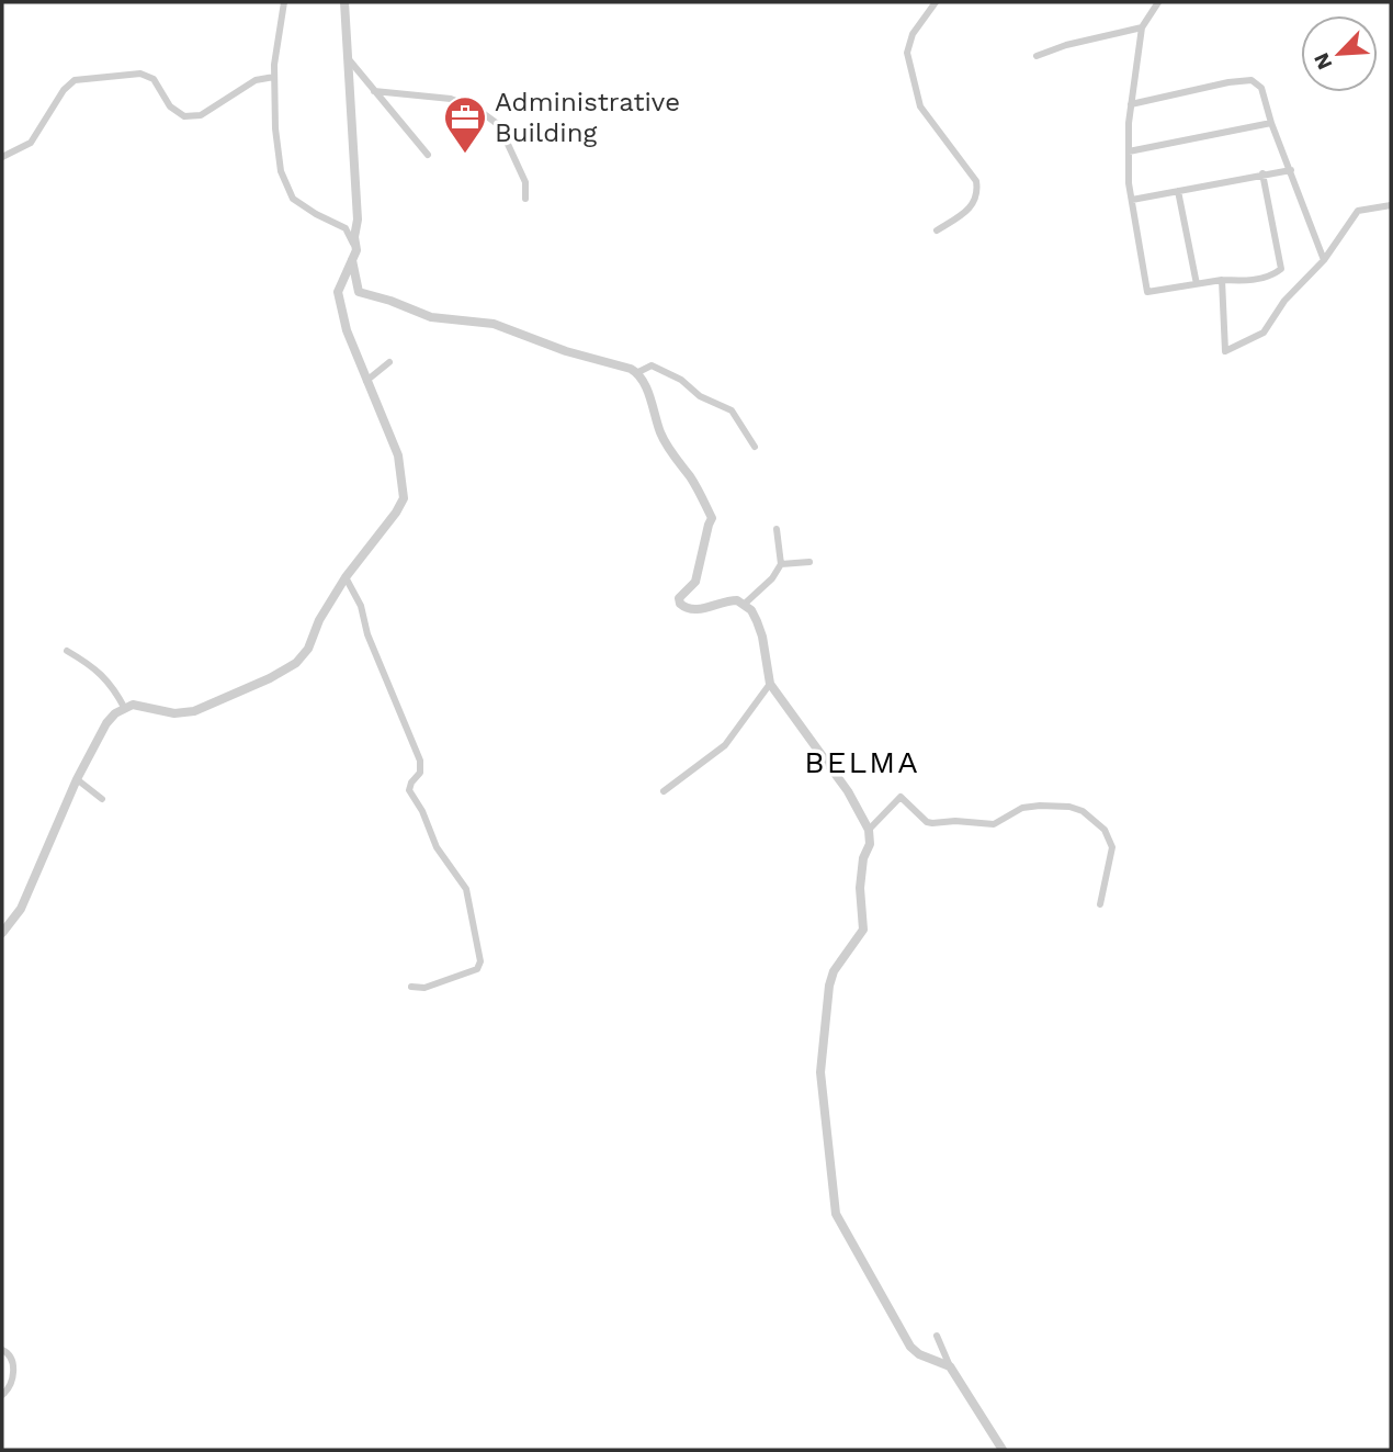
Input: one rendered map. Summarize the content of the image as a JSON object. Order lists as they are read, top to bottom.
{
  "districts": ["BELMA"],
  "places": {
    "office": ["Administrative Building"]
  },
  "north": "bottom left"
}
